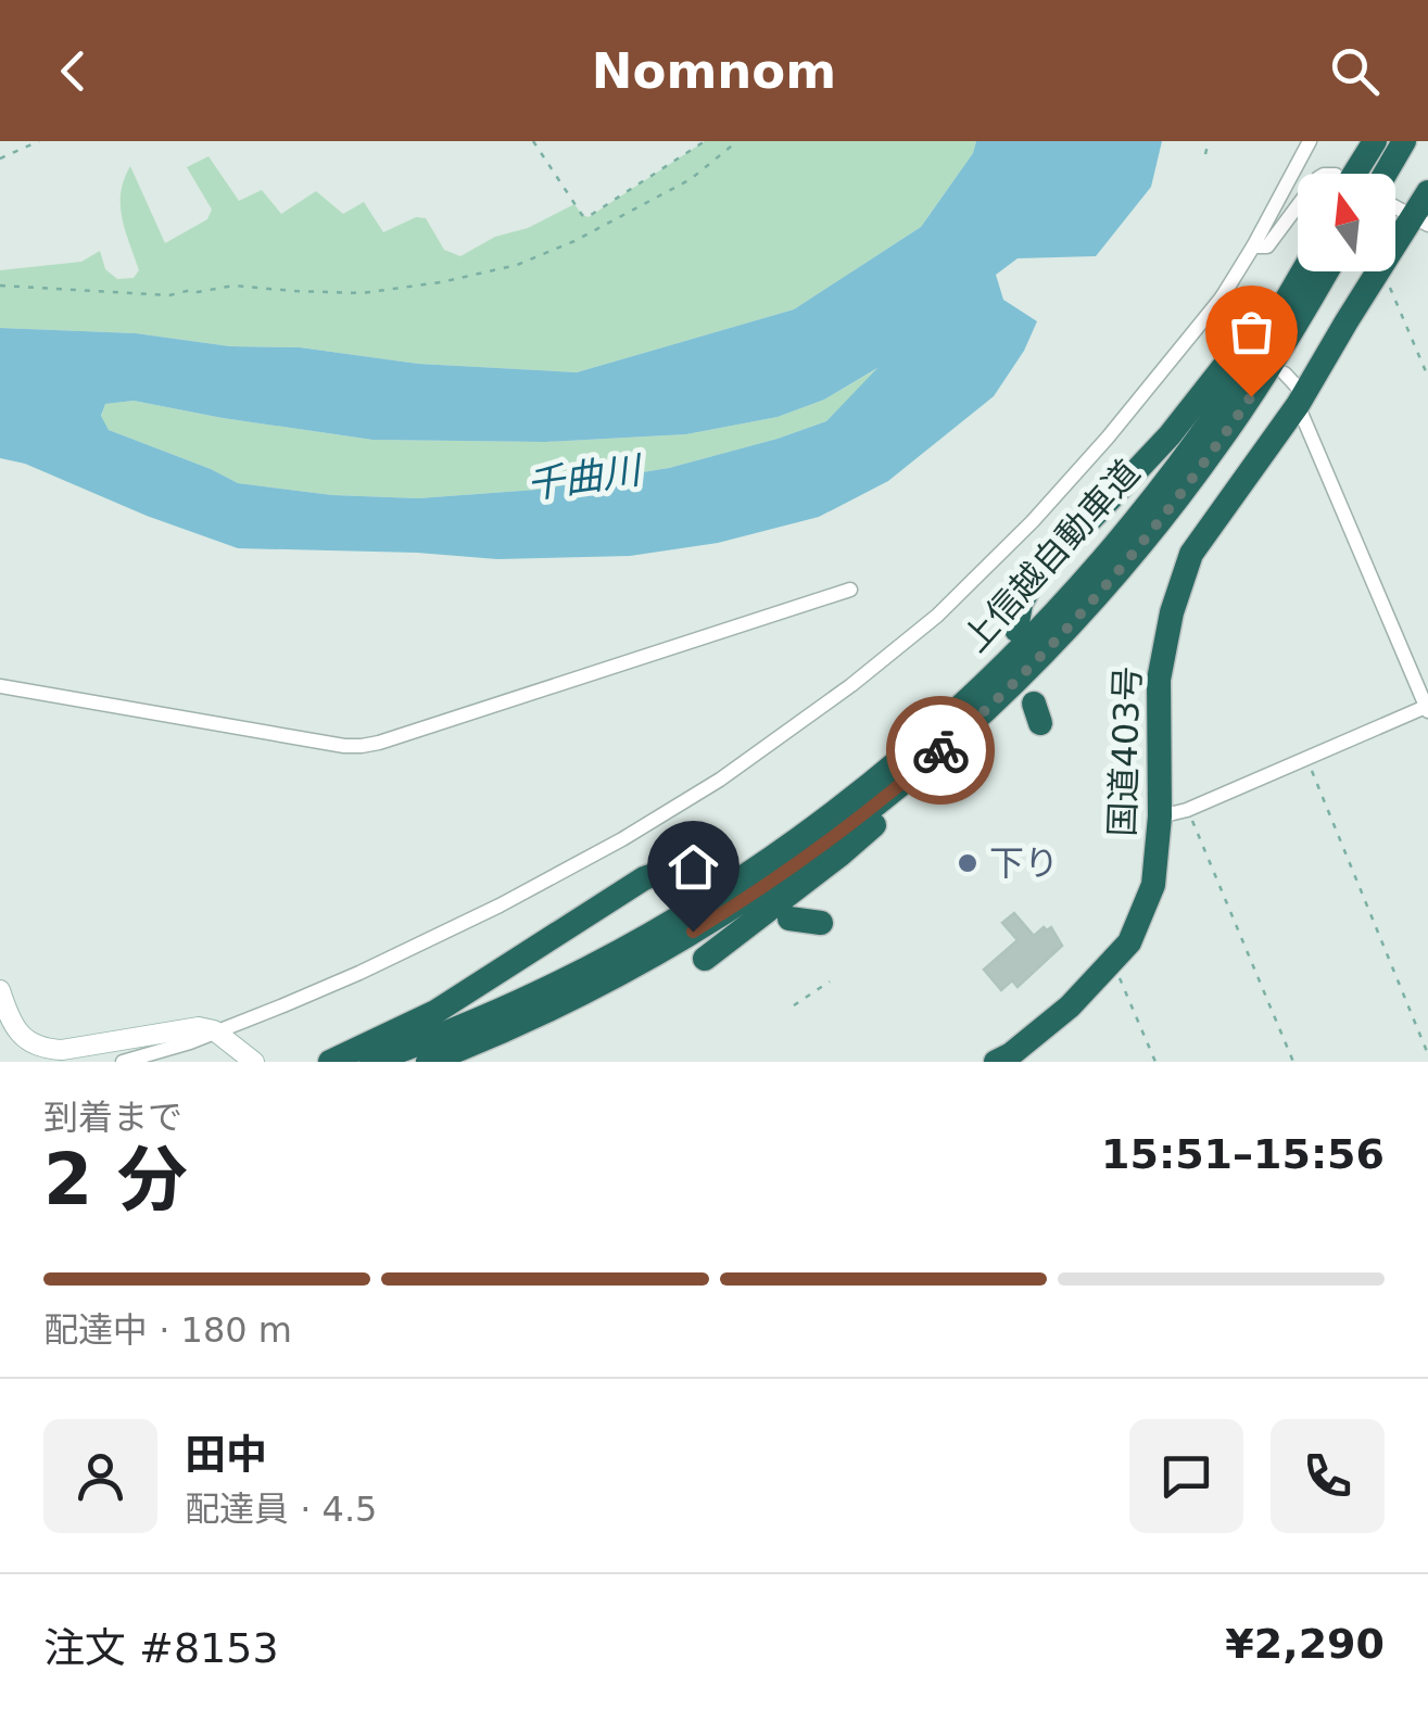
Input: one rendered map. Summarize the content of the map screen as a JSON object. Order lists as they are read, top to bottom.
{
  "streets": {
    "highway": ["上信越自動車道", "国道403号"]
  },
  "water": ["千曲川"],
  "places": ["下り"],
  "north": "top",
  "page": {
    "header": "Nomnom",
    "heading": ["2 分", "到着まで", "15:51–15:56"],
    "panel": [
      "田中",
      "配達員 · 4.5",
      "注文 #8153",
      "¥2,290"
    ],
    "bar": "配達中 · 180 m"
  }
}
